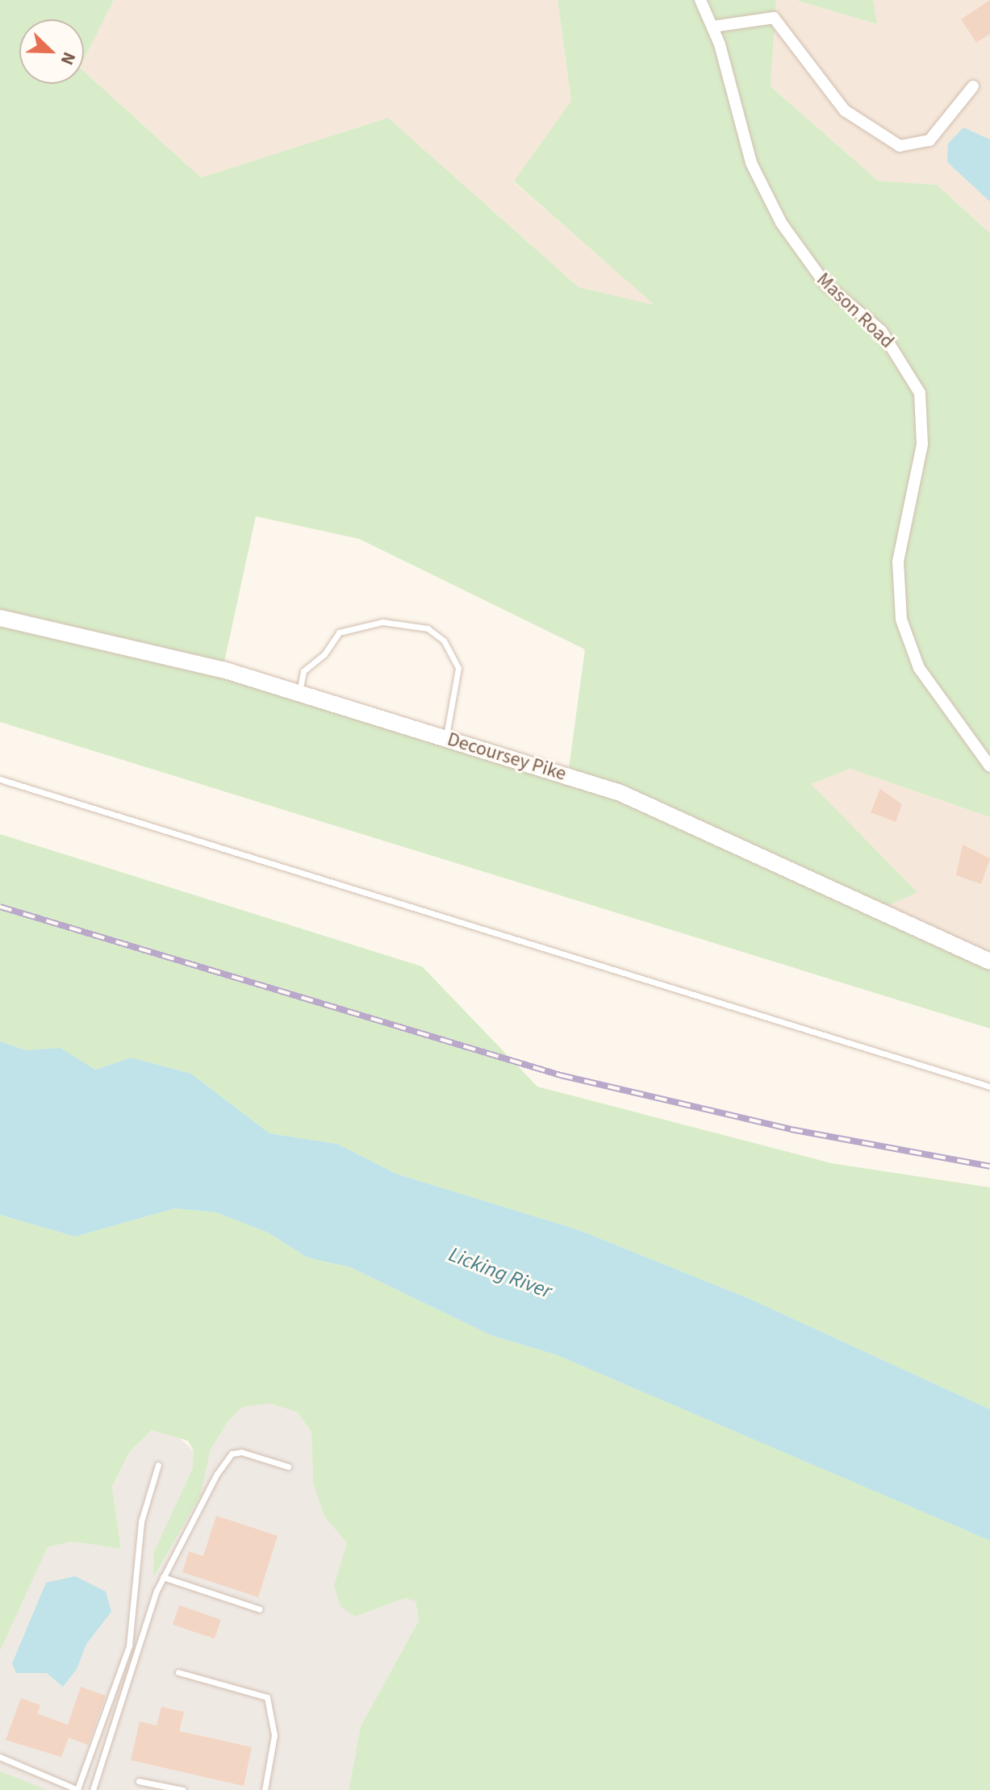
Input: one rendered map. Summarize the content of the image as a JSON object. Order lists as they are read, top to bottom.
{
  "streets": {
    "main road": ["Decoursey Pike"],
    "street": ["Mason Road"]
  },
  "water": ["Licking River"],
  "north": "bottom right"
}
